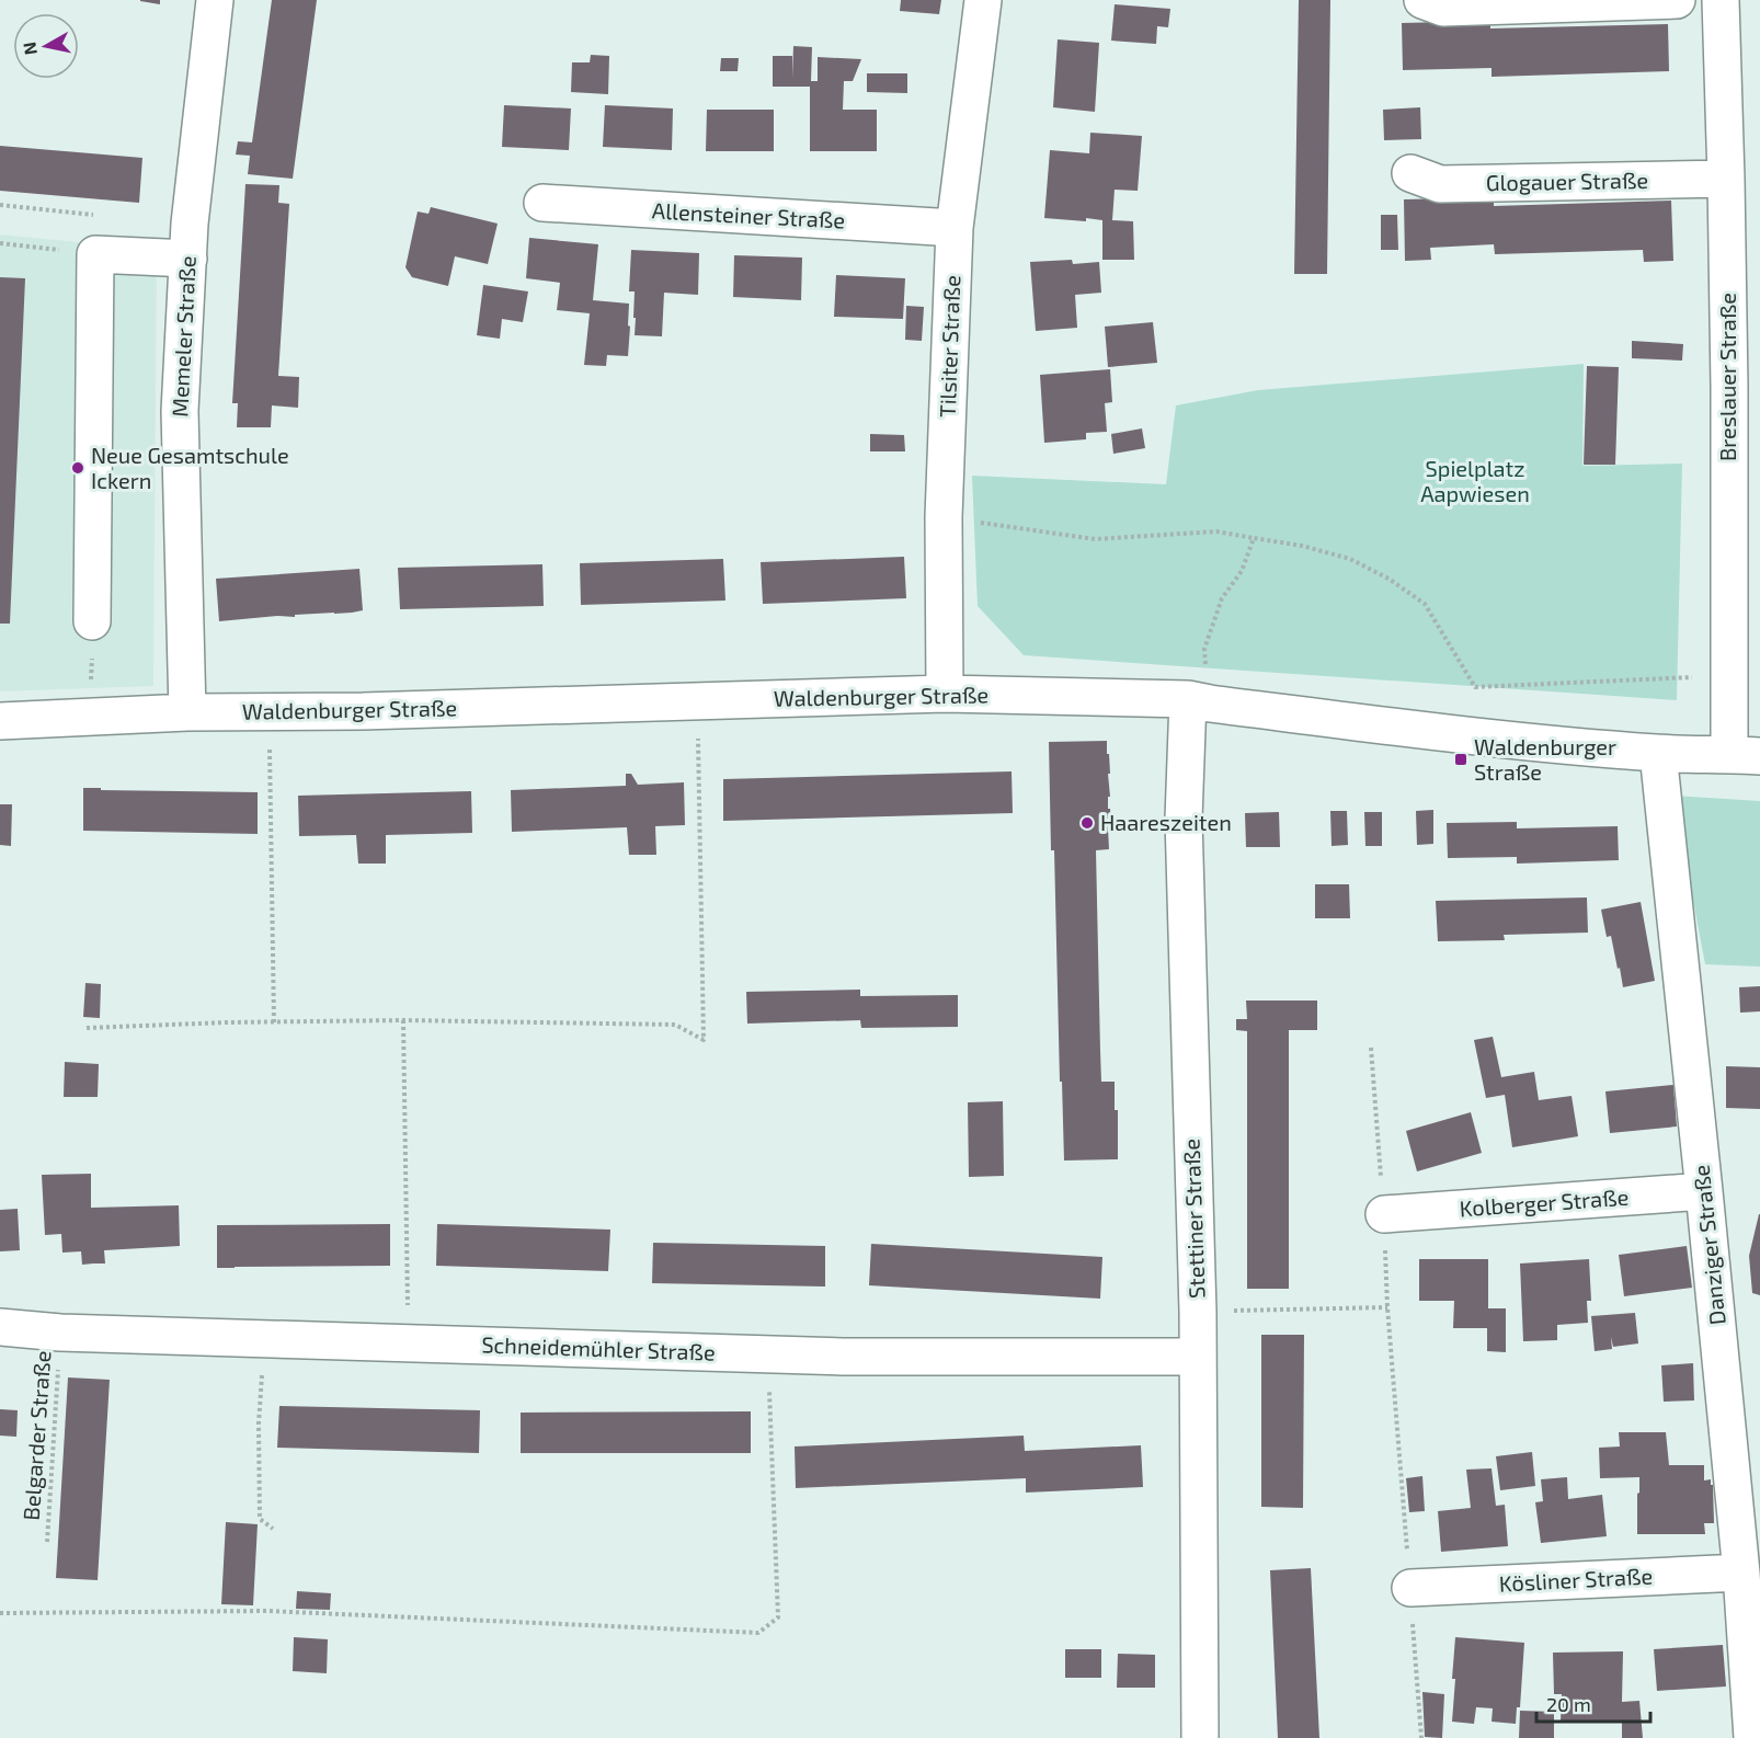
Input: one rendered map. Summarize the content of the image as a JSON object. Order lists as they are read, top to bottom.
{
  "streets": {
    "street": [
      "Glogauer Straße",
      "Allensteiner Straße",
      "Memeler Straße",
      "Tilsiter Straße",
      "Breslauer Straße",
      "Waldenburger Straße",
      "Kolberger Straße",
      "Stettiner Straße",
      "Danziger Straße",
      "Schneidemühler Straße",
      "Kösliner Straße"
    ],
    "path": ["Belgarder Straße"]
  },
  "crossings": [
    ["Glogauer Straße", "Breslauer Straße"],
    ["Allensteiner Straße", "Tilsiter Straße"],
    ["Memeler Straße", "Waldenburger Straße"],
    ["Tilsiter Straße", "Waldenburger Straße"],
    ["Breslauer Straße", "Waldenburger Straße"],
    ["Waldenburger Straße", "Stettiner Straße"],
    ["Waldenburger Straße", "Danziger Straße"],
    ["Kolberger Straße", "Danziger Straße"],
    ["Stettiner Straße", "Schneidemühler Straße"],
    ["Danziger Straße", "Kösliner Straße"],
    ["Schneidemühler Straße", "Belgarder Straße"]
  ],
  "parks": ["Spielplatz Aapwiesen"],
  "places": {
    "other": ["Neue Gesamtschule Ickern", "Haareszeiten"],
    "transit": ["Waldenburger Straße"]
  },
  "scale_bar": "20 m",
  "north": "left"
}
